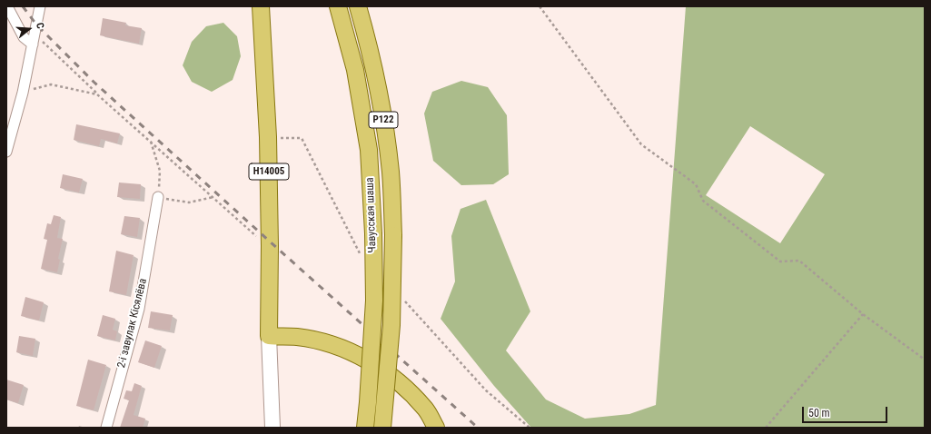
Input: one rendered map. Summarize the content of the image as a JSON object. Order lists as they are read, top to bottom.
{
  "streets": {
    "main road": ["Р122", "Н14005", "Чавусская шаша"],
    "street": ["2-і завулак Кісялёва"]
  },
  "scale_bar": "50 m",
  "north": "right"
}
